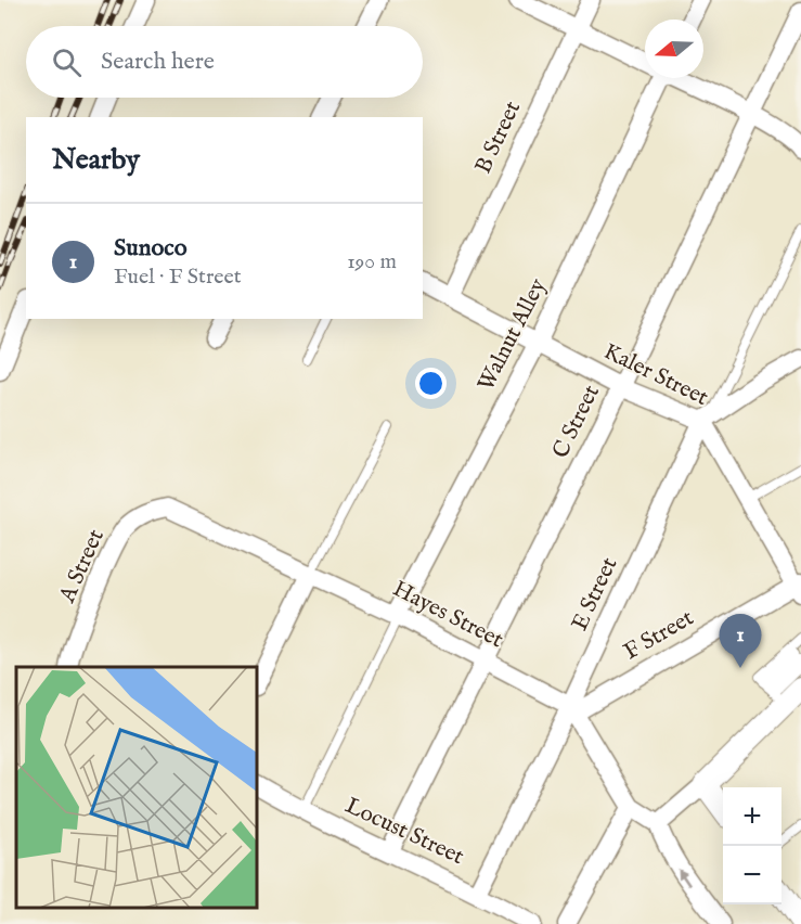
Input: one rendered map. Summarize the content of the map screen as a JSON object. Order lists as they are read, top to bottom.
{
  "streets": {
    "street": [
      "B Street",
      "Walnut Alley",
      "Kaler Street",
      "C Street",
      "A Street",
      "E Street",
      "Hayes Street",
      "F Street",
      "Locust Street"
    ]
  },
  "crossings": [
    ["B Street", "Kaler Street"],
    ["Walnut Alley", "Kaler Street"],
    ["Walnut Alley", "Hayes Street"],
    ["Kaler Street", "C Street"],
    ["Kaler Street", "E Street"],
    ["Kaler Street", "F Street"],
    ["C Street", "Hayes Street"],
    ["C Street", "Locust Street"],
    ["A Street", "Hayes Street"],
    ["E Street", "Hayes Street"],
    ["E Street", "F Street"],
    ["E Street", "Locust Street"],
    ["Hayes Street", "F Street"]
  ],
  "north": "left",
  "page": {
    "search": "Search here",
    "heading": "Nearby",
    "list": [
      {
        "mark": "1",
        "name": "Sunoco",
        "note": "Fuel · F Street",
        "value": "190 m"
      }
    ],
    "pins": "1",
    "map_buttons": ["+", "−"]
  }
}
